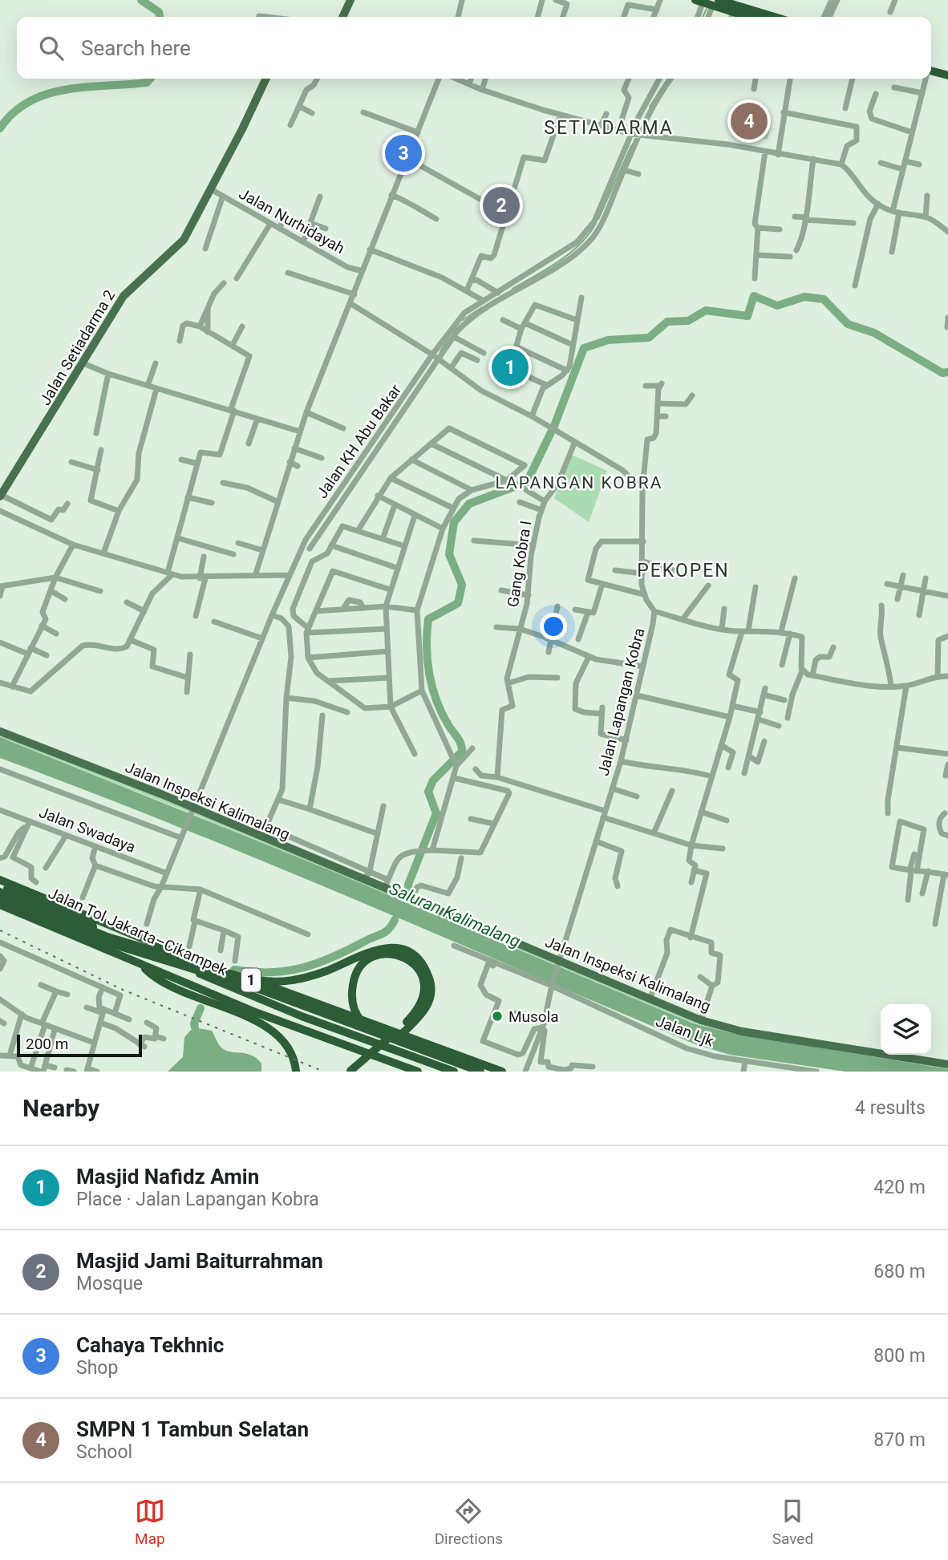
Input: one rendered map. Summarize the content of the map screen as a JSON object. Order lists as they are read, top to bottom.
{
  "streets": {
    "highway": ["Jalan Tol Jakarta–Cikampek", "1"],
    "main road": ["Jalan Setiadarma 2", "Jalan Inspeksi Kalimalang"],
    "street": [
      "Jalan Nurhidayah",
      "Jalan KH Abu Bakar",
      "Gang Kobra I",
      "Jalan Lapangan Kobra",
      "Jalan Swadaya",
      "Jalan Ljk"
    ]
  },
  "crossings": [
    ["Jalan Nurhidayah", "Jalan Setiadarma 2"],
    ["Jalan KH Abu Bakar", "Jalan Inspeksi Kalimalang"],
    ["Jalan KH Abu Bakar", "Jalan Swadaya"],
    ["Jalan Lapangan Kobra", "Jalan Inspeksi Kalimalang"],
    ["Jalan Lapangan Kobra", "Jalan Ljk"]
  ],
  "districts": ["SETIADARMA", "LAPANGAN KOBRA", "PEKOPEN"],
  "water": ["Saluran Kalimalang"],
  "places": ["Musola"],
  "scale_bar": "200 m",
  "page": {
    "search": "Search here",
    "pins": [
      "4",
      "3",
      "2",
      "1"
    ],
    "scale": "200 m",
    "heading": ["Nearby", "4 results"],
    "list": [
      {
        "mark": "1",
        "name": "Masjid Nafidz Amin",
        "note": "Place · Jalan Lapangan Kobra",
        "value": "420 m"
      },
      {
        "mark": "2",
        "name": "Masjid Jami Baiturrahman",
        "note": "Mosque",
        "value": "680 m"
      },
      {
        "mark": "3",
        "name": "Cahaya Tekhnic",
        "note": "Shop",
        "value": "800 m"
      },
      {
        "mark": "4",
        "name": "SMPN 1 Tambun Selatan",
        "note": "School",
        "value": "870 m"
      }
    ],
    "nav": ["Map", "Directions", "Saved"]
  }
}
